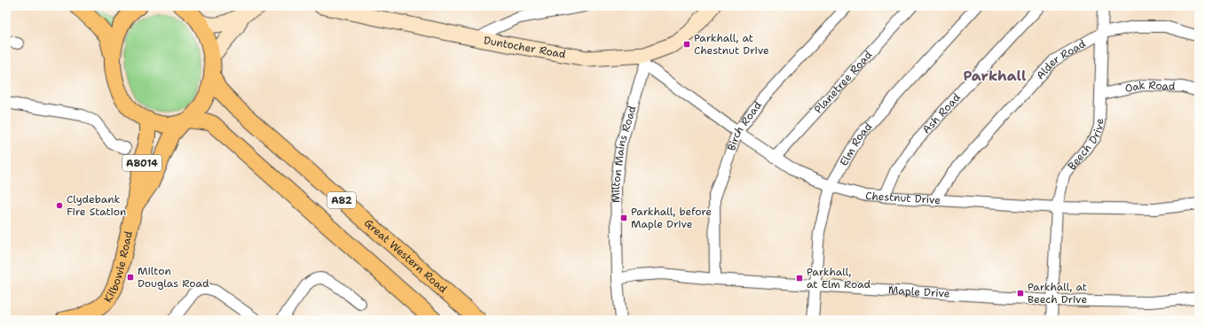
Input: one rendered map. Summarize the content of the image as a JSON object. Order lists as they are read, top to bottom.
{
  "streets": {
    "main road": [
      "Duntocher Road",
      "A8014",
      "A82",
      "Great Western Road",
      "Kilbowie Road"
    ],
    "street": [
      "Alder Road",
      "Planetree Road",
      "Oak Road",
      "Ash Road",
      "Birch Road",
      "Beech Drive",
      "Elm Road",
      "Milton Mains Road",
      "Chestnut Drive",
      "Maple Drive"
    ]
  },
  "crossings": [
    ["Duntocher Road", "Milton Mains Road"],
    ["Duntocher Road", "Chestnut Drive"],
    ["Alder Road", "Beech Drive"],
    ["Alder Road", "Chestnut Drive"],
    ["Planetree Road", "Chestnut Drive"],
    ["Oak Road", "Beech Drive"],
    ["Ash Road", "Chestnut Drive"],
    ["Birch Road", "Chestnut Drive"],
    ["Birch Road", "Maple Drive"],
    ["Beech Drive", "Chestnut Drive"],
    ["Beech Drive", "Maple Drive"],
    ["Elm Road", "Chestnut Drive"],
    ["Elm Road", "Maple Drive"],
    ["Milton Mains Road", "Chestnut Drive"],
    ["Milton Mains Road", "Maple Drive"],
    ["A82", "Great Western Road"],
    ["A82", "Kilbowie Road"]
  ],
  "districts": ["Parkhall"],
  "places": {
    "transit": [
      "Parkhall, at Chestnut Drive",
      "Parkhall, before Maple Drive",
      "Milton Douglas Road",
      "Parkhall, at Elm Road",
      "Parkhall, at Beech Drive"
    ],
    "other": ["Clydebank Fire Station"]
  }
}
